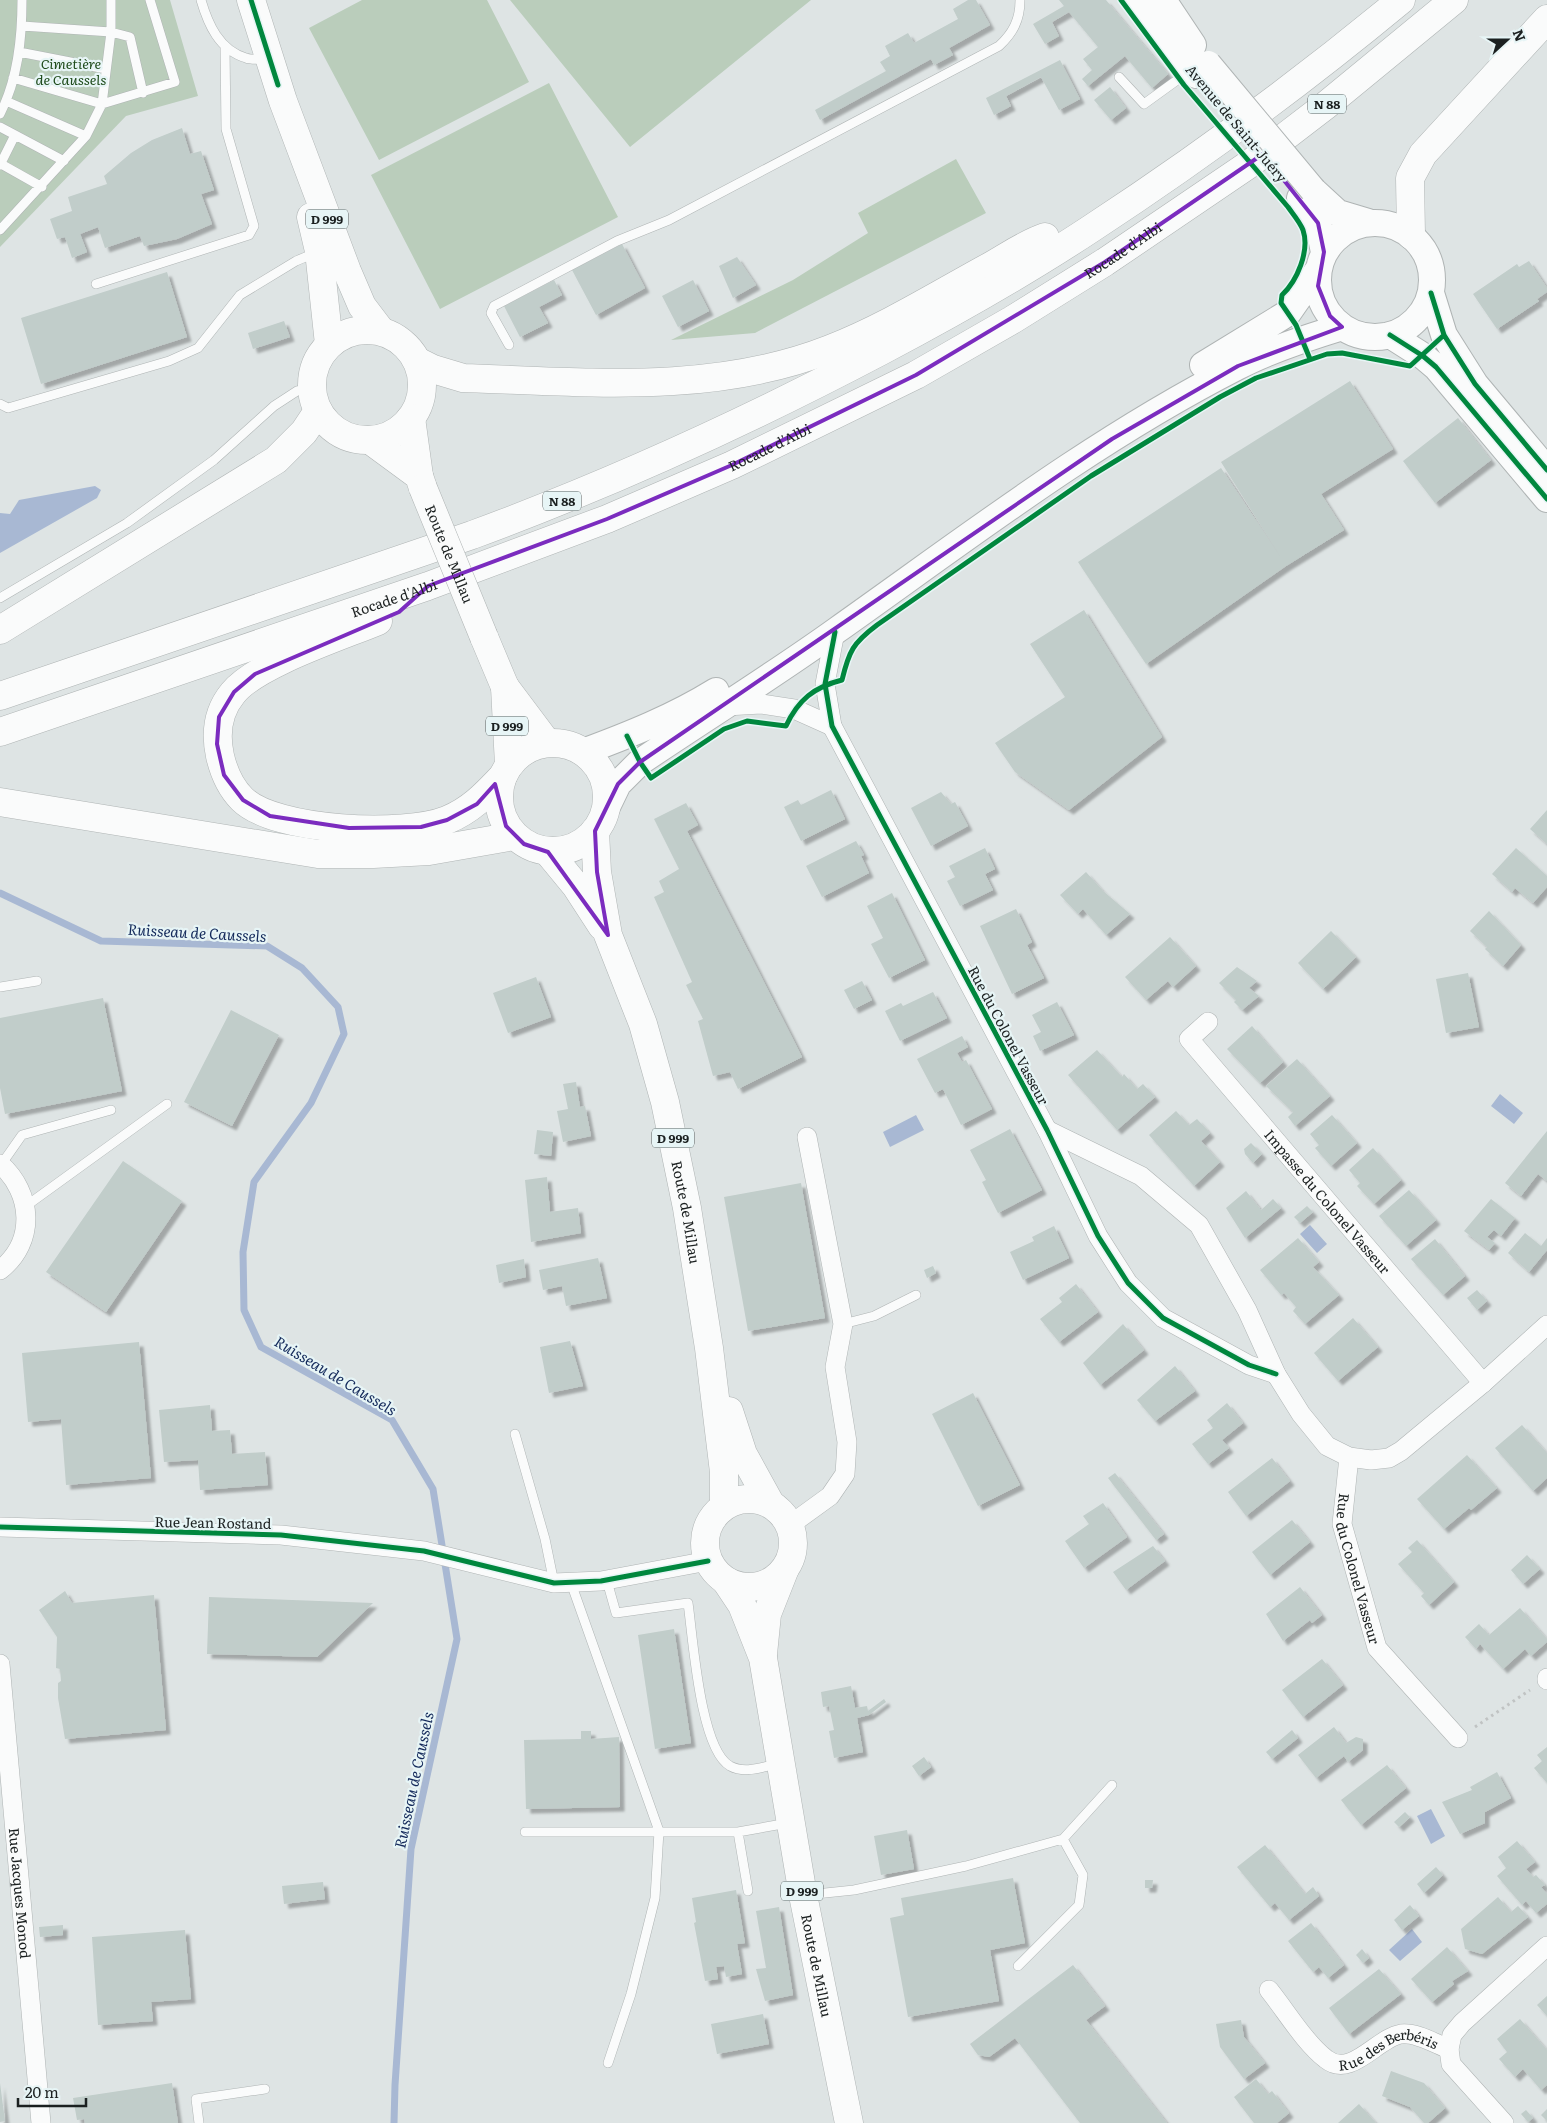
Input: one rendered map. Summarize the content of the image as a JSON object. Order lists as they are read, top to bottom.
{
  "streets": {
    "main road": [
      "N 88",
      "Avenue de Saint-Juéry",
      "D 999",
      "Rocade d'Albi",
      "Route de Millau"
    ],
    "street": [
      "Rue du Colonel Vasseur",
      "Impasse du Colonel Vasseur",
      "Rue Jean Rostand",
      "Rue Jacques Monod",
      "Rue des Berbéris"
    ]
  },
  "crossings": [
    ["D 999", "Route de Millau"]
  ],
  "water": ["Ruisseau de Caussels"],
  "parks": ["Cimetière de Caussels"],
  "scale_bar": "20 m",
  "north": "right"
}
